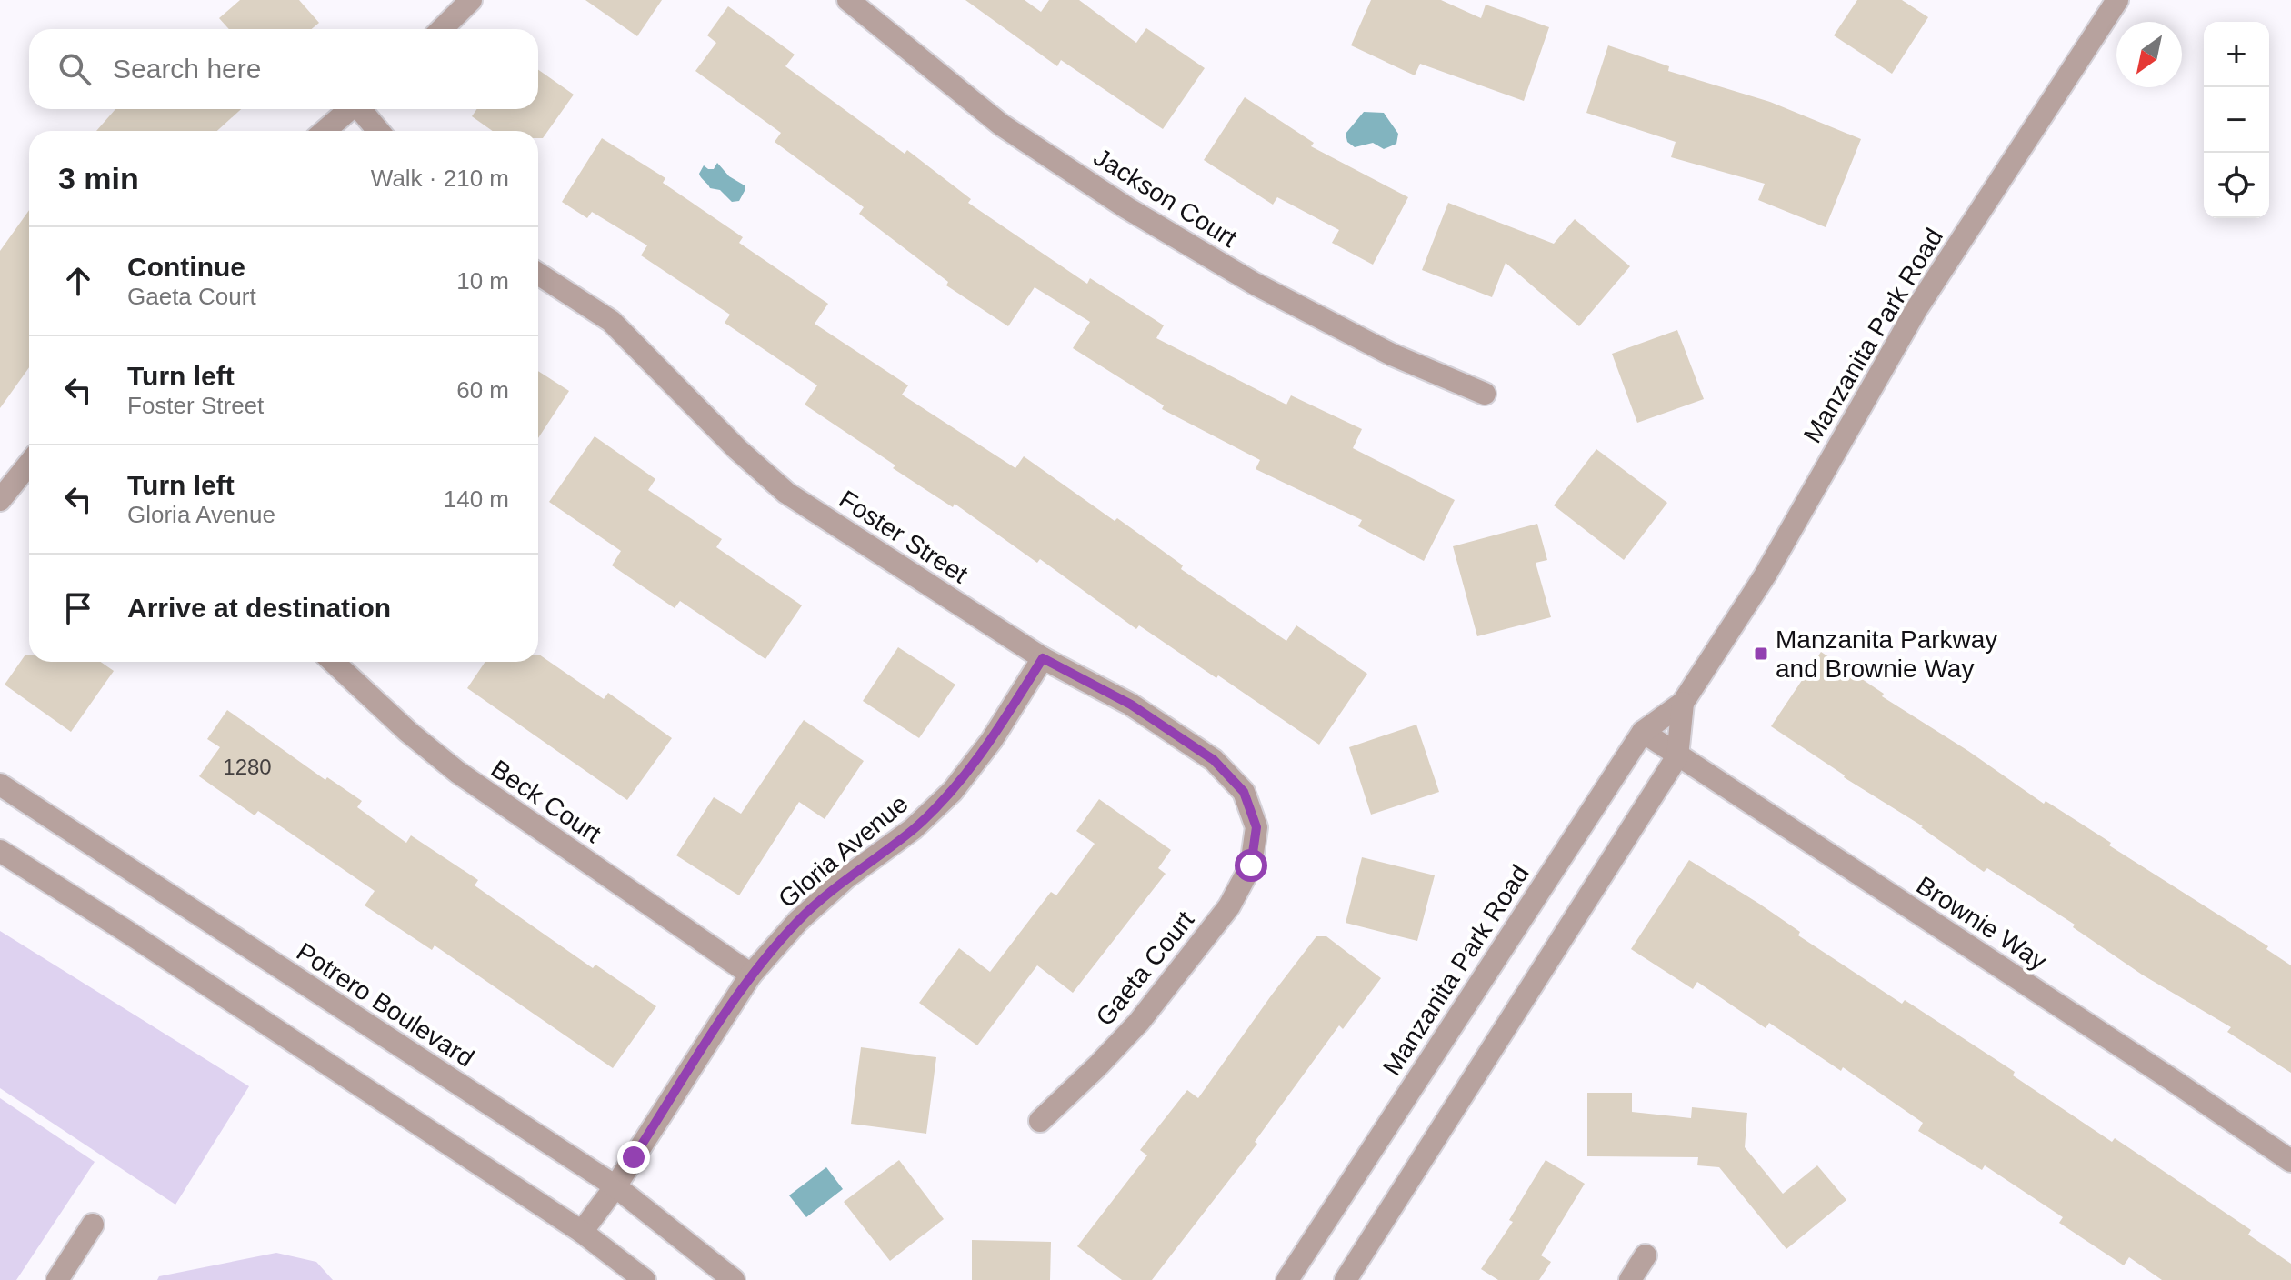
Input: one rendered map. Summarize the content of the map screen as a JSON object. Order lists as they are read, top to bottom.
{
  "streets": {
    "street": [
      "Jackson Court",
      "Manzanita Park Road",
      "Foster Street",
      "Beck Court",
      "Gloria Avenue",
      "Brownie Way",
      "Gaeta Court",
      "Potrero Boulevard"
    ]
  },
  "crossings": [
    ["Manzanita Park Road", "Brownie Way"],
    ["Foster Street", "Gloria Avenue"],
    ["Foster Street", "Gaeta Court"],
    ["Beck Court", "Gloria Avenue"],
    ["Gloria Avenue", "Potrero Boulevard"]
  ],
  "places": {
    "transit": ["Manzanita Parkway and Brownie Way"]
  },
  "house_numbers": ["1280"],
  "north": "bottom left",
  "page": {
    "map_buttons": ["+", "−"],
    "search": "Search here",
    "heading": ["3 min", "Walk · 210 m"],
    "list": [
      ["Continue", "Gaeta Court", "10 m"],
      ["Turn left", "Foster Street", "60 m"],
      ["Turn left", "Gloria Avenue", "140 m"],
      "Arrive at destination"
    ]
  }
}
